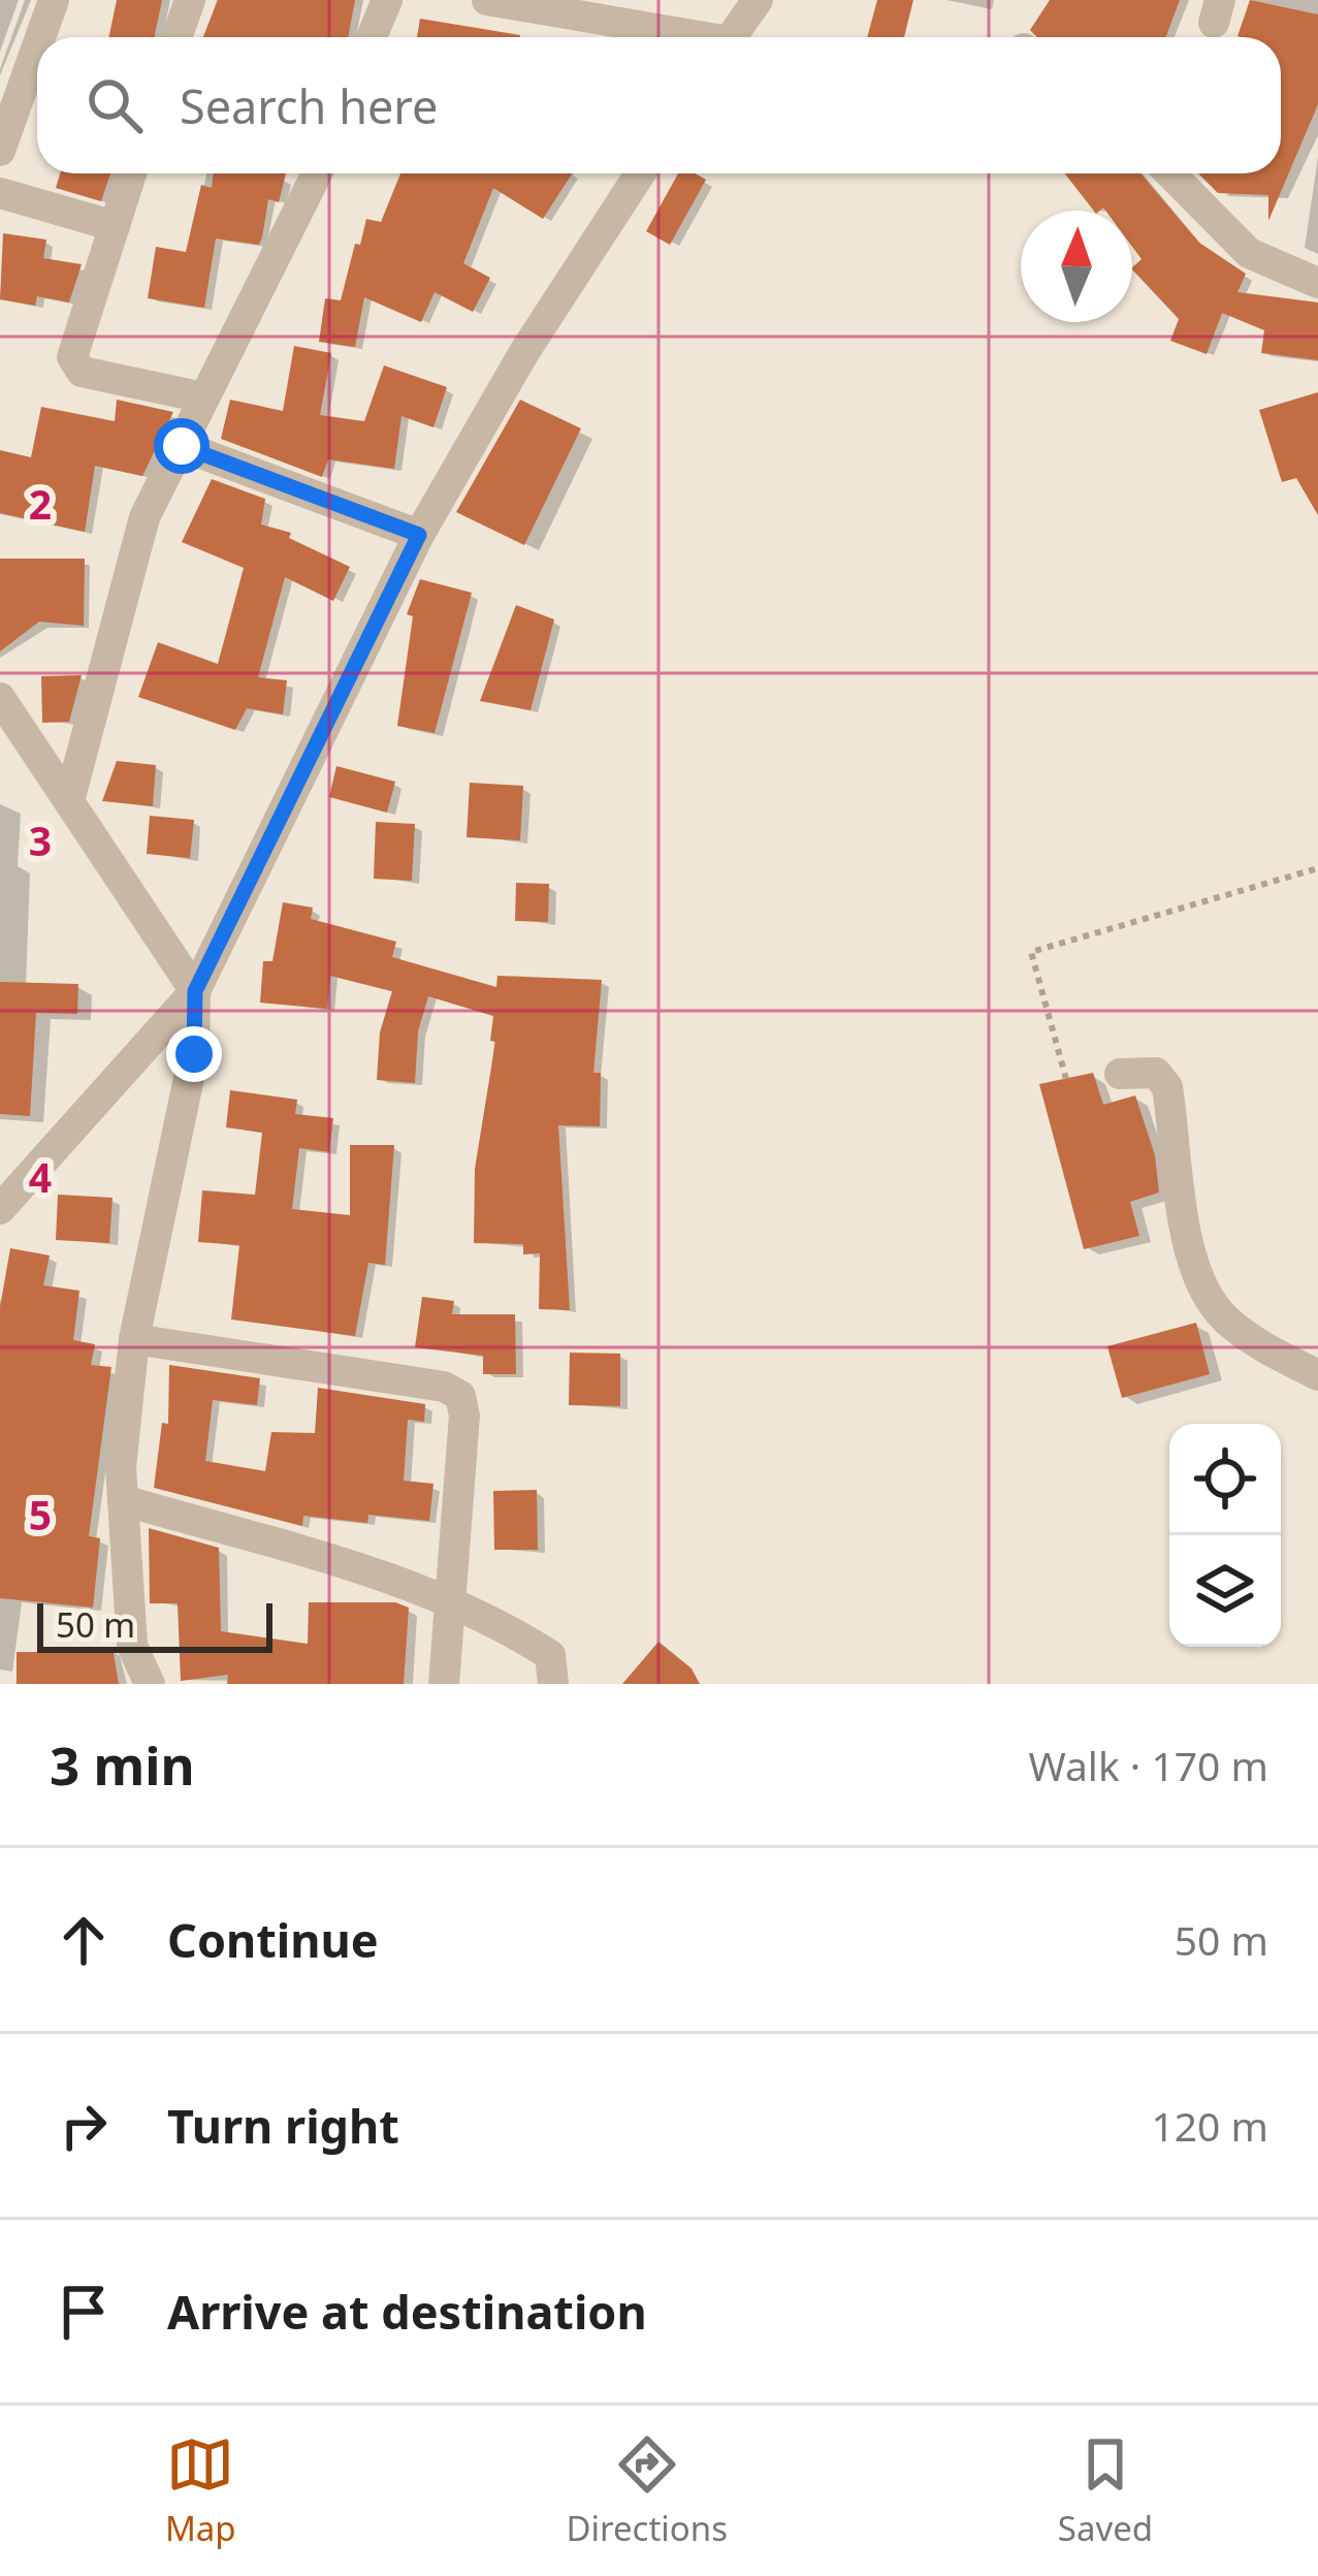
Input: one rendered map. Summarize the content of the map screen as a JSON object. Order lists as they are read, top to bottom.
{
  "scale_bar": "50 m",
  "north": "top",
  "page": {
    "search": "Search here",
    "scale": "50 m",
    "heading": ["3 min", "Walk · 170 m"],
    "list": [
      ["Continue", "50 m"],
      ["Turn right", "120 m"],
      "Arrive at destination"
    ],
    "nav": ["Map", "Directions", "Saved"]
  },
  "grid": {
    "rows": [
      "2",
      "3",
      "4",
      "5"
    ]
  }
}
